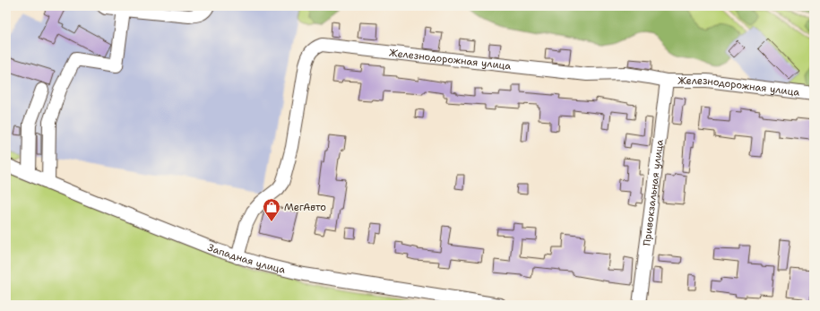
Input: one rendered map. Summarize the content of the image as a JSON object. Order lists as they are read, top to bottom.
{
  "streets": {
    "street": ["Железнодорожная улица", "Привокзальная улица", "Западная улица"]
  },
  "crossings": [
    ["Железнодорожная улица", "Привокзальная улица"],
    ["Железнодорожная улица", "Западная улица"]
  ],
  "places": {
    "shop": ["МегАвто"]
  }
}
